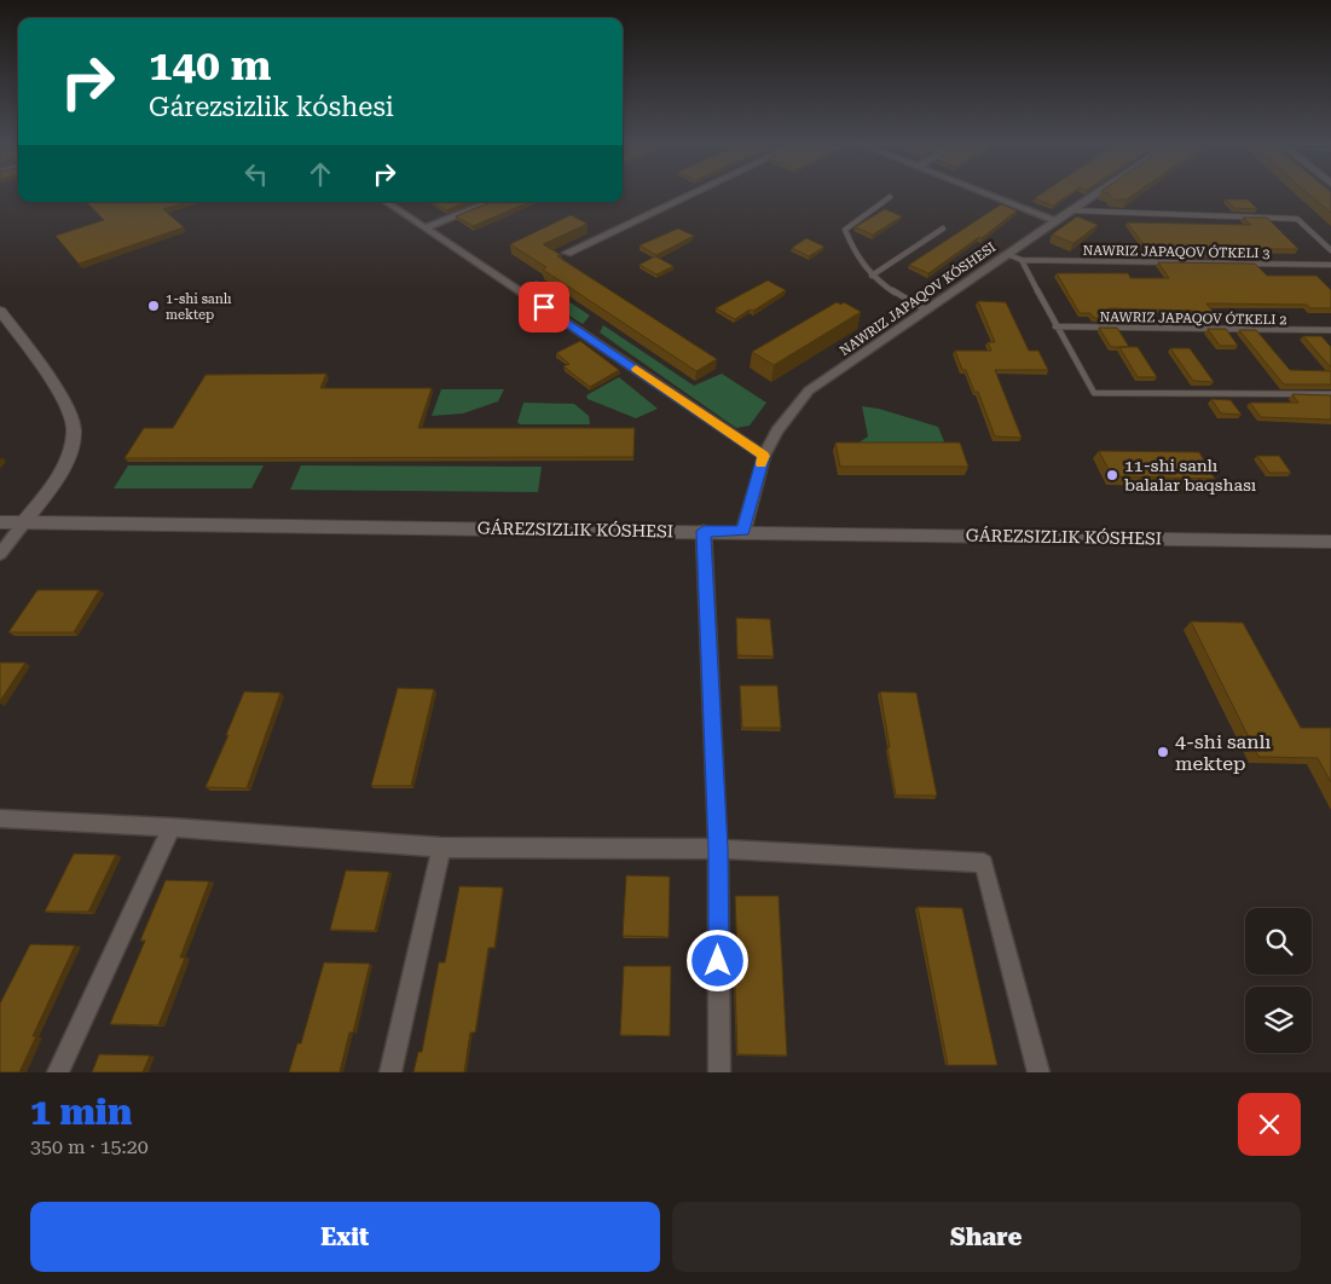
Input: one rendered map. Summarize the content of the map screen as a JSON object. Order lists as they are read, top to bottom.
{
  "streets": {
    "street": ["GÁREZSIZLIK KÓSHESI"]
  },
  "places": ["1-shi sanlı mektep", "11-shi sanlı balalar baqshası", "4-shi sanlı mektep"],
  "page": {
    "turn": ["140 m", "Gárezsizlik kóshesi"],
    "heading": ["1 min", "350 m · 15:20"],
    "buttons": ["Exit", "Share"]
  }
}
